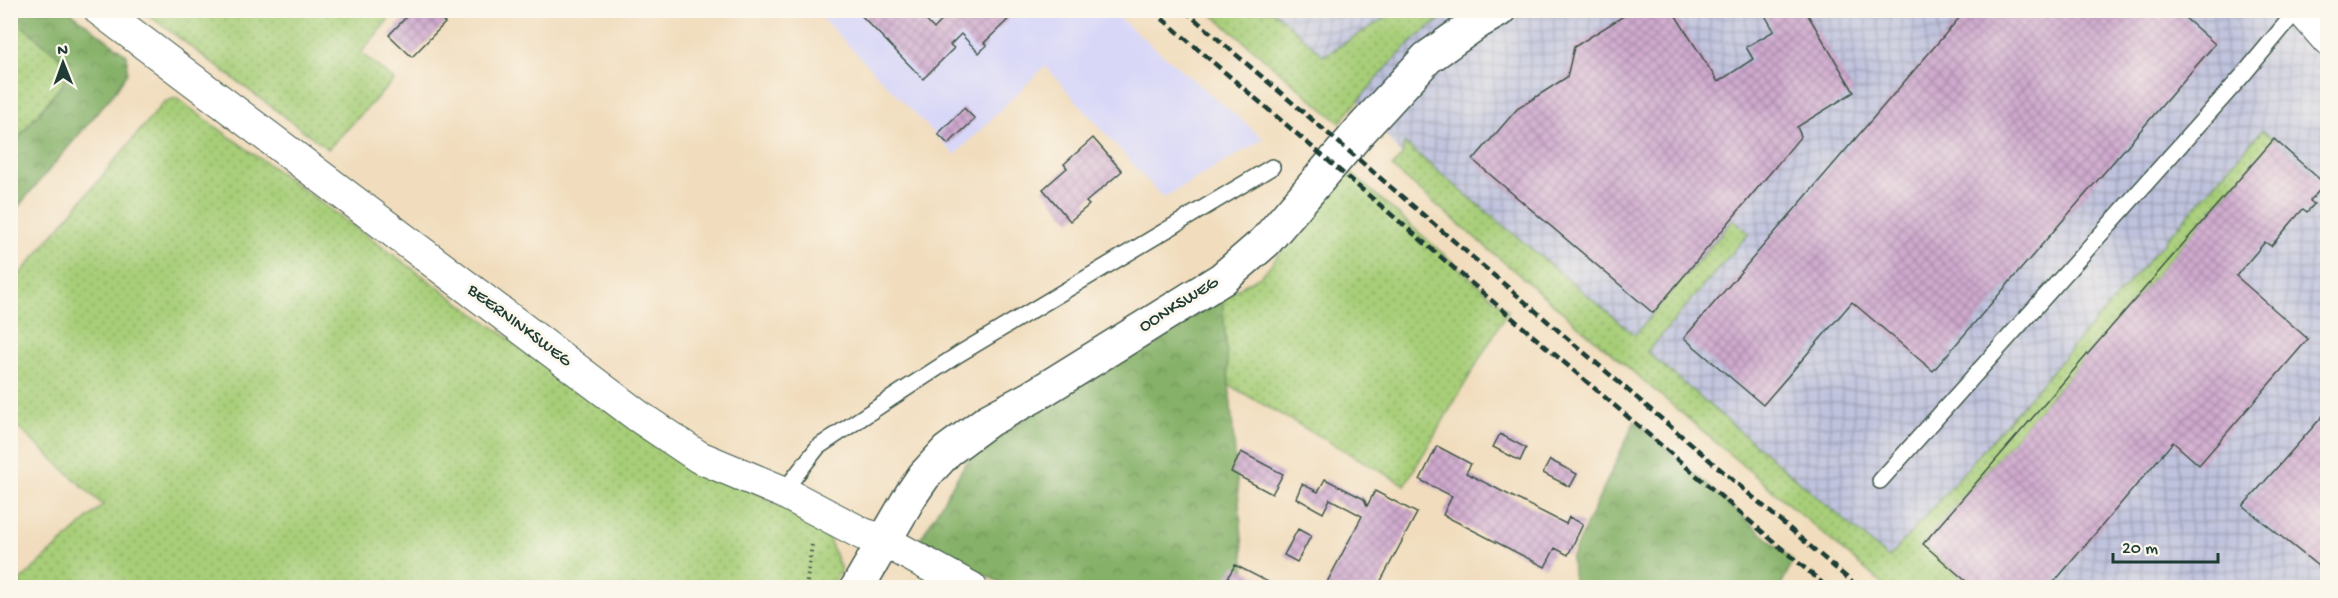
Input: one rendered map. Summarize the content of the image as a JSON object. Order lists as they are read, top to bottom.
{
  "streets": {
    "main road": ["OONKSWEG"],
    "street": ["BEERNINKSWEG"]
  },
  "crossings": [
    ["OONKSWEG", "BEERNINKSWEG"]
  ],
  "scale_bar": "20 m",
  "north": "top"
}
